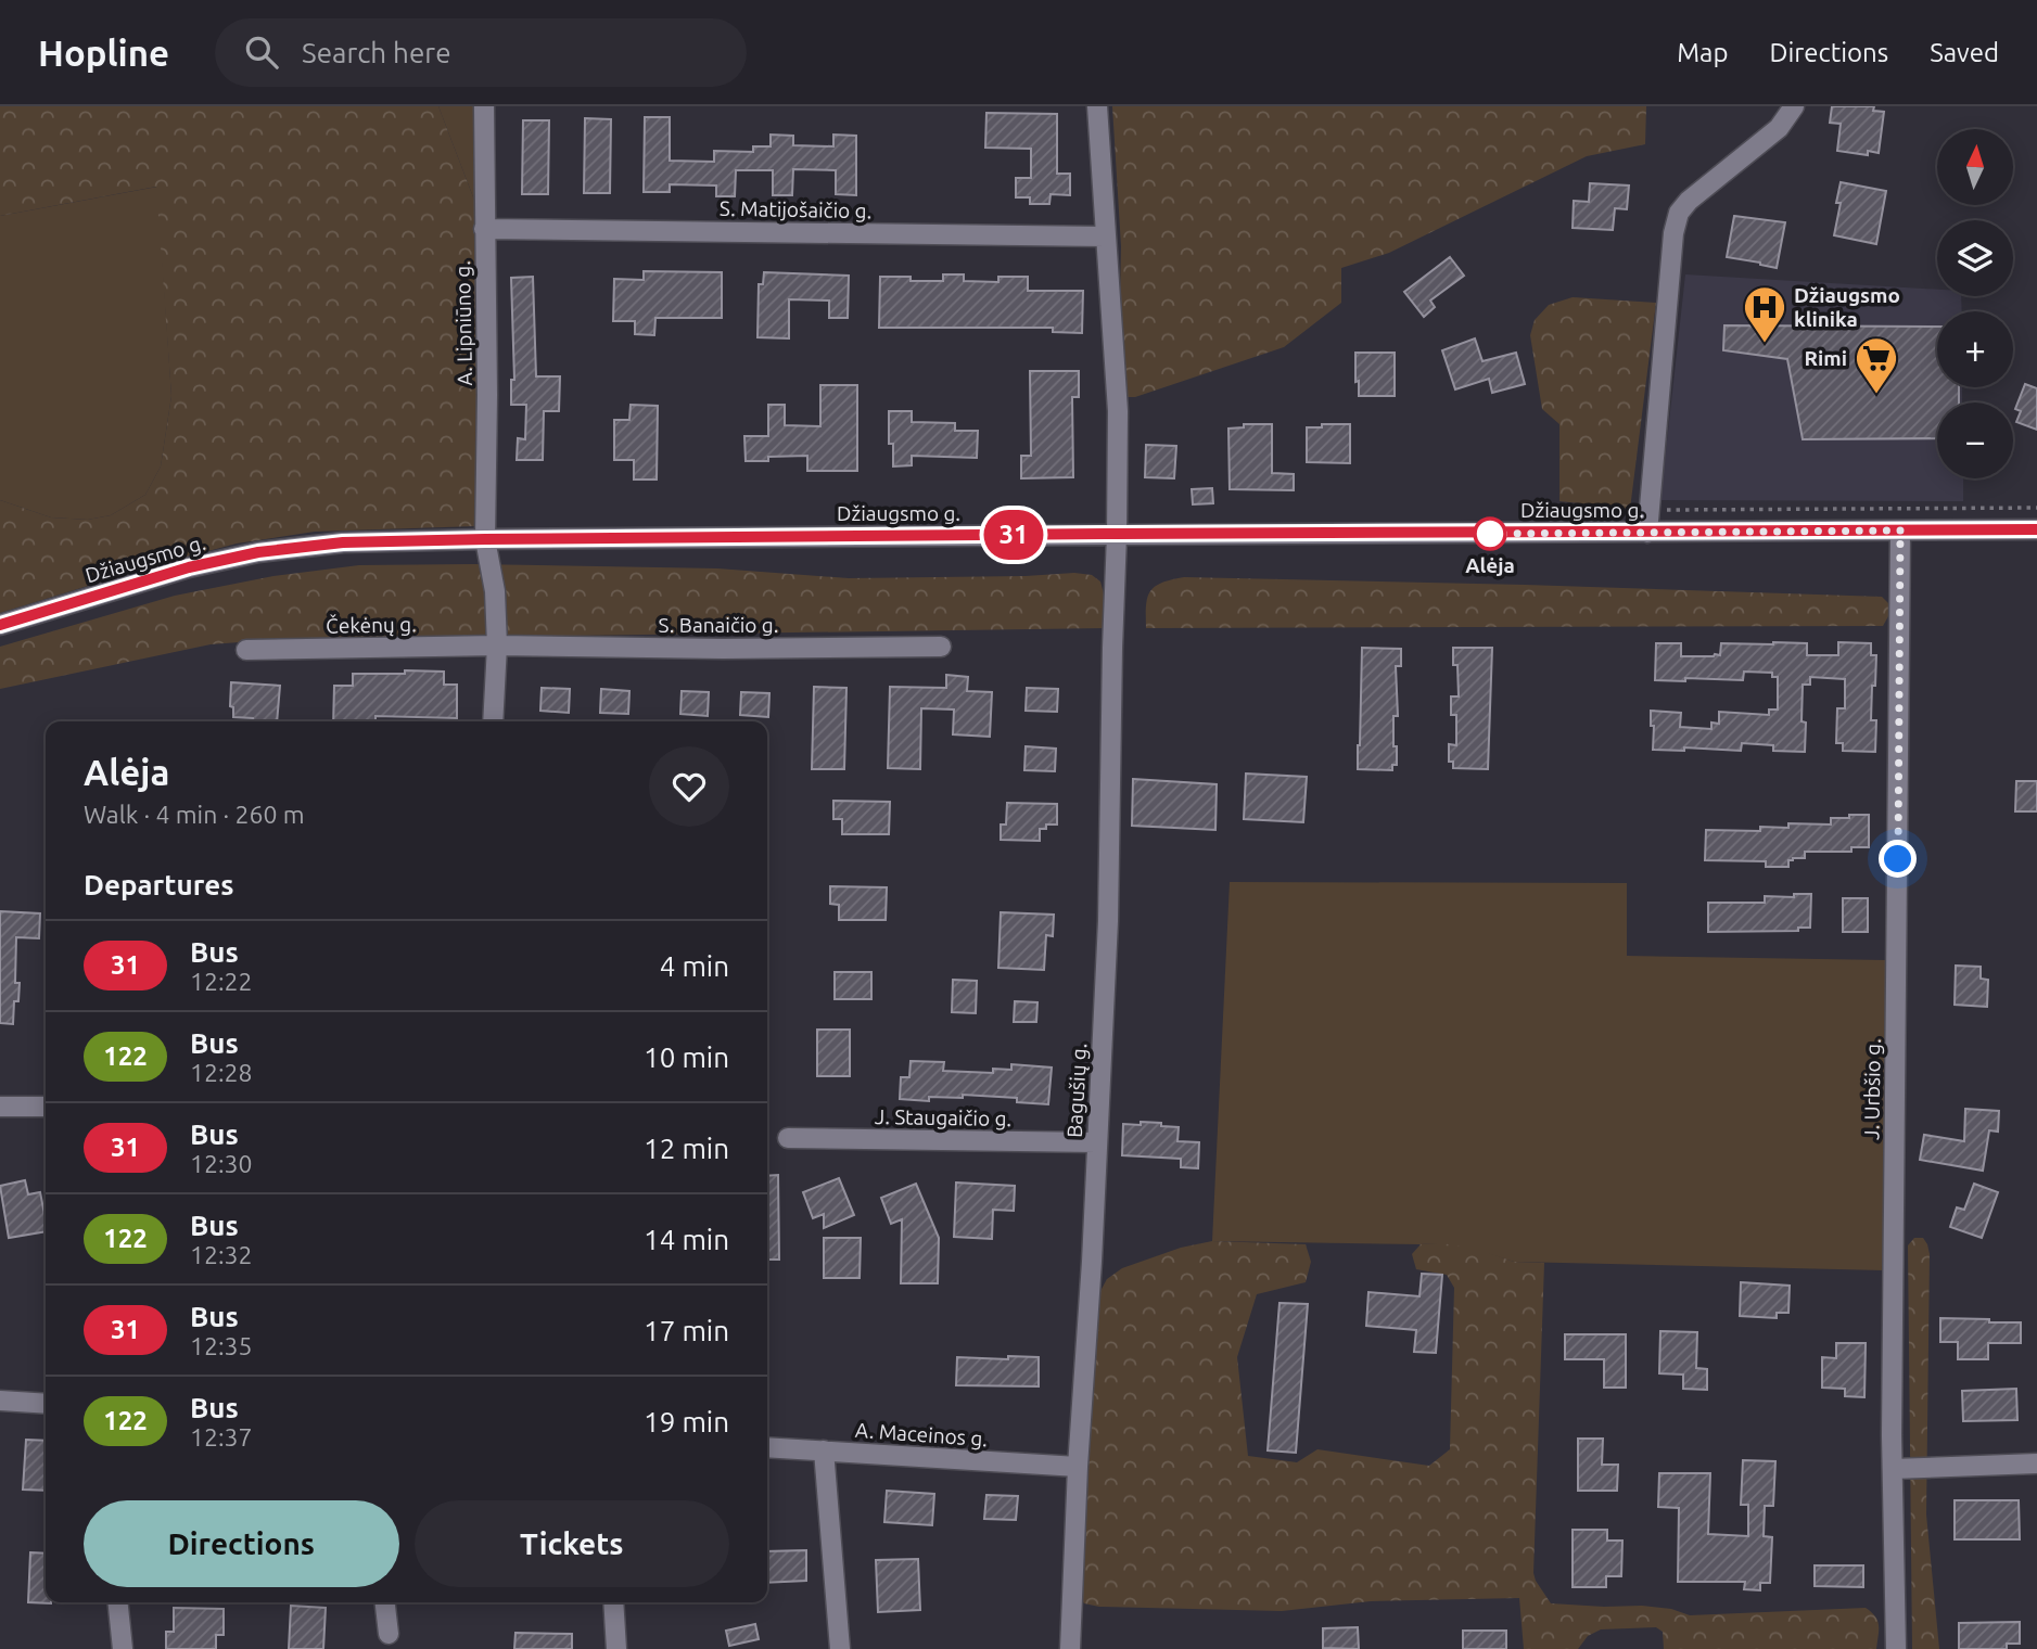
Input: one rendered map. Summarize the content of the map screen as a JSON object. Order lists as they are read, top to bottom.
{
  "streets": {
    "street": [
      "S. Matijošaičio g.",
      "A. Lipniūno g.",
      "Džiaugsmo g.",
      "Čekėnų g.",
      "S. Banaičio g.",
      "J. Urbšio g.",
      "Bagušių g.",
      "J. Staugaičio g.",
      "A. Maceinos g."
    ]
  },
  "crossings": [
    ["S. Matijošaičio g.", "A. Lipniūno g."],
    ["S. Matijošaičio g.", "Bagušių g."],
    ["A. Lipniūno g.", "Džiaugsmo g."],
    ["Džiaugsmo g.", "J. Urbšio g."],
    ["Džiaugsmo g.", "Bagušių g."],
    ["Čekėnų g.", "S. Banaičio g."],
    ["Bagušių g.", "J. Staugaičio g."],
    ["Bagušių g.", "A. Maceinos g."]
  ],
  "places": {
    "hospital": ["Džiaugsmo klinika"],
    "supermarket": ["Rimi"],
    "other": ["Alėja"]
  },
  "lines": ["bus line 31"],
  "north": "top",
  "page": {
    "header": "Hopline",
    "search": "Search here",
    "nav": ["Map", "Directions", "Saved"],
    "on_map": "31",
    "map_buttons": ["+", "−"],
    "heading": [
      ["Alėja", "Walk · 4 min · 260 m"],
      "Departures"
    ],
    "list": [
      {
        "mark": "31",
        "name": "Bus",
        "note": "12:22",
        "value": "4 min"
      },
      {
        "mark": "122",
        "name": "Bus",
        "note": "12:28",
        "value": "10 min"
      },
      {
        "mark": "31",
        "name": "Bus",
        "note": "12:30",
        "value": "12 min"
      },
      {
        "mark": "122",
        "name": "Bus",
        "note": "12:32",
        "value": "14 min"
      },
      {
        "mark": "31",
        "name": "Bus",
        "note": "12:35",
        "value": "17 min"
      },
      {
        "mark": "122",
        "name": "Bus",
        "note": "12:37",
        "value": "19 min"
      }
    ],
    "buttons": ["Directions", "Tickets"]
  }
}
